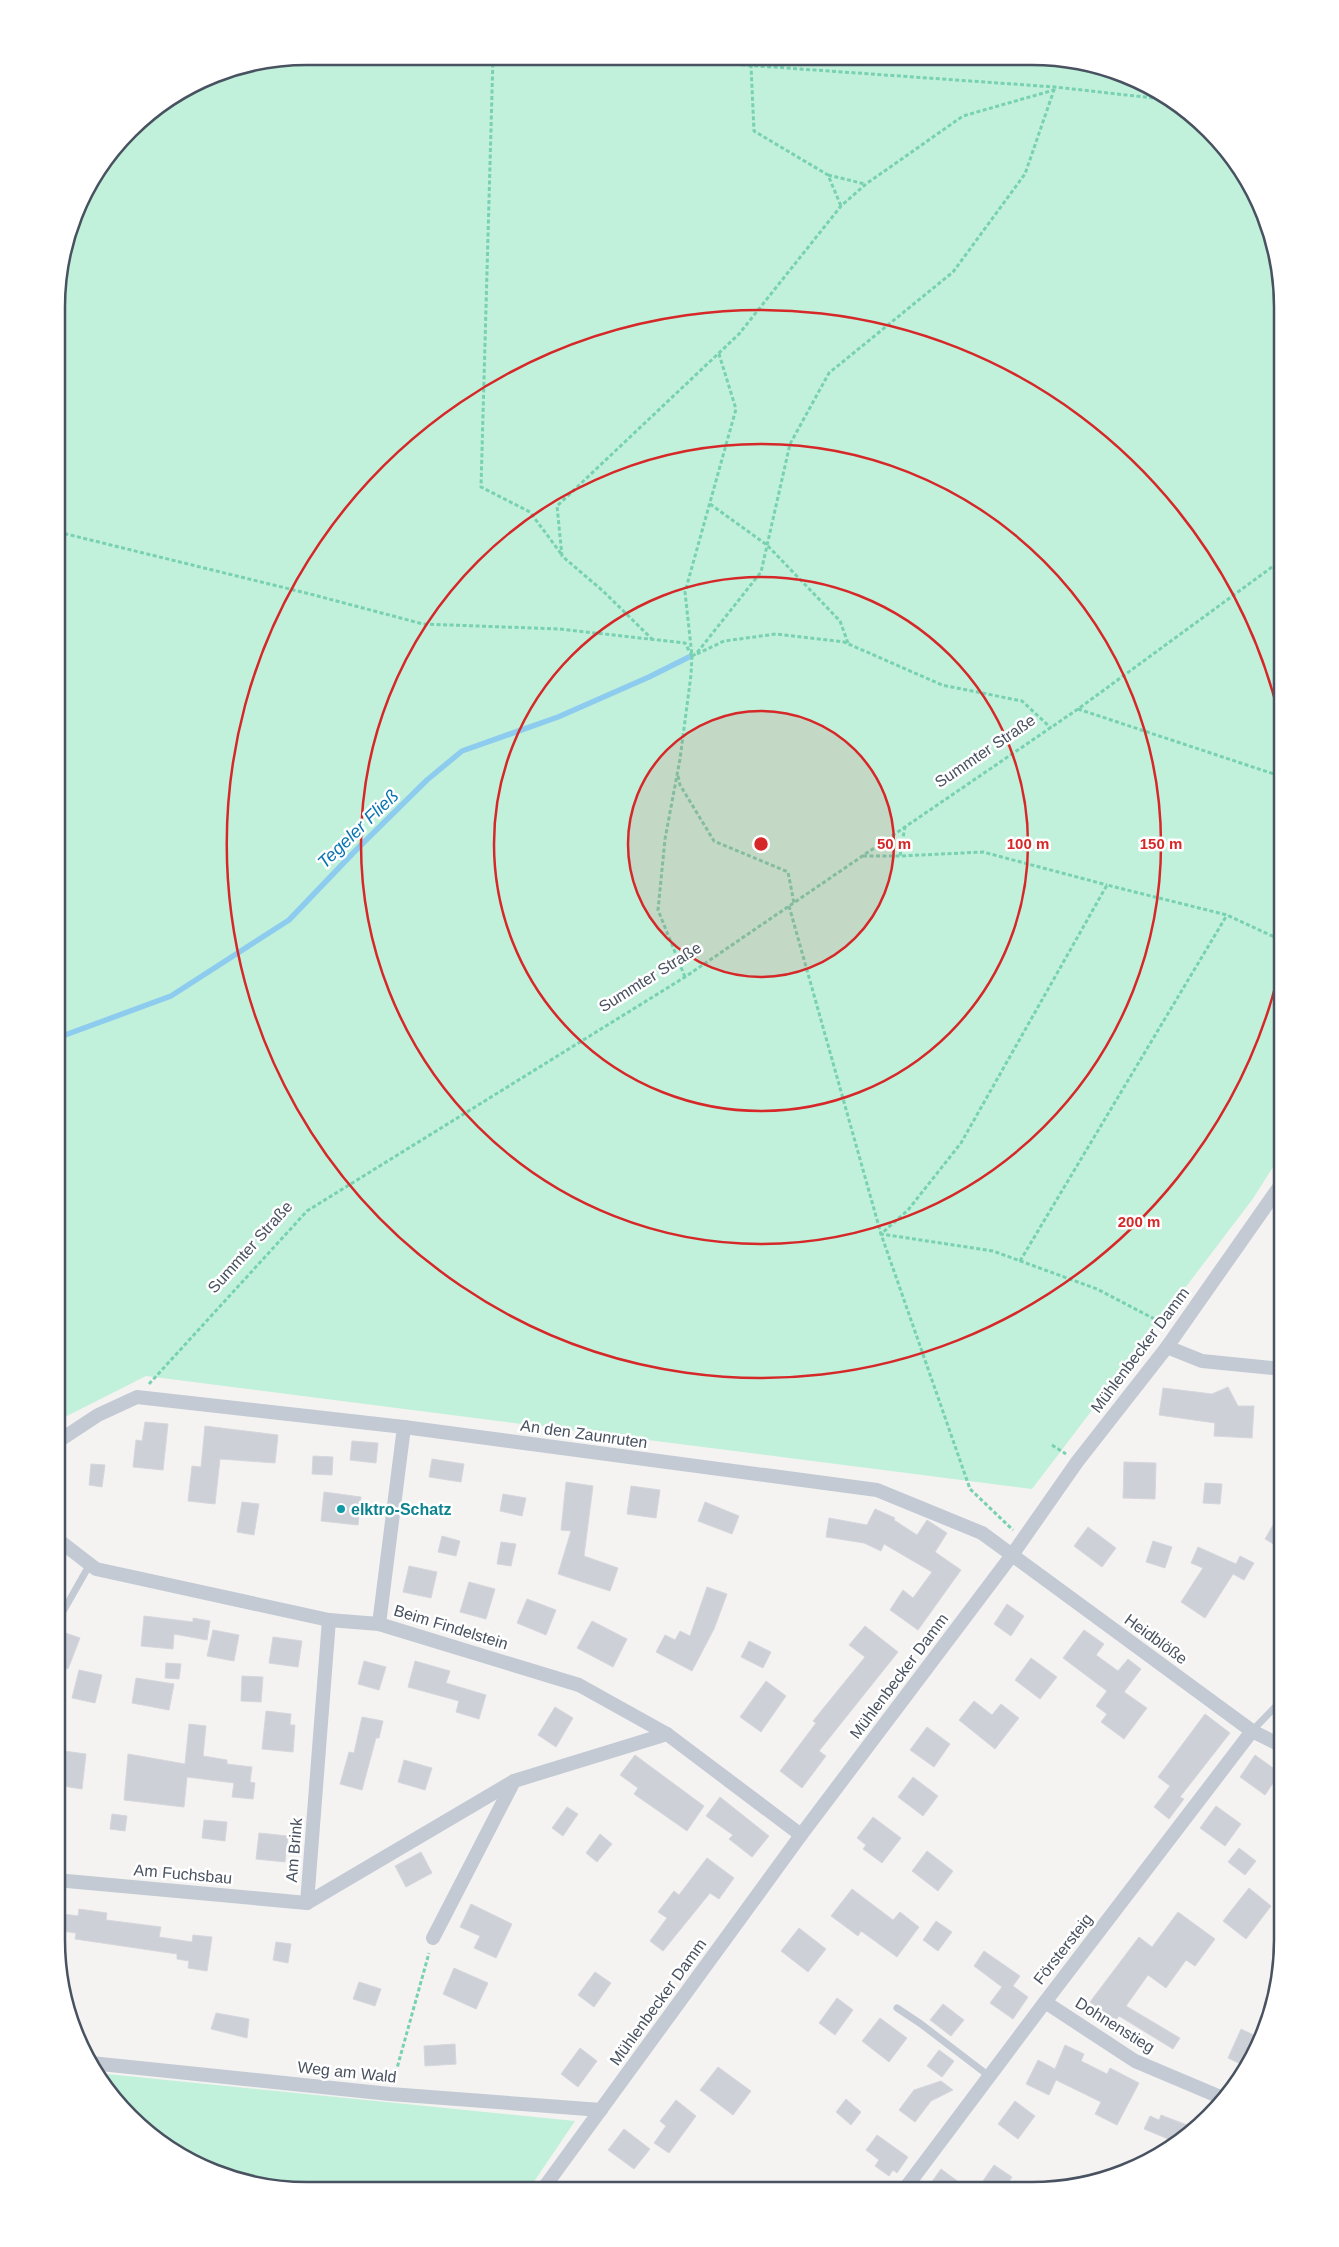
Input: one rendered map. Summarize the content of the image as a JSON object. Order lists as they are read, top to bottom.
{
  "streets": {
    "street": [
      "Mühlenbecker Damm",
      "An den Zaunruten",
      "Beim Findelstein",
      "Heidblöße",
      "Am Brink",
      "Am Fuchsbau",
      "Förstersteig",
      "Dohnenstieg",
      "Weg am Wald"
    ],
    "path": ["Summter Straße"]
  },
  "crossings": [
    ["Summter Straße", "An den Zaunruten"],
    ["Mühlenbecker Damm", "An den Zaunruten"],
    ["Mühlenbecker Damm", "Beim Findelstein"],
    ["Mühlenbecker Damm", "Heidblöße"],
    ["Mühlenbecker Damm", "Weg am Wald"],
    ["An den Zaunruten", "Heidblöße"],
    ["Beim Findelstein", "Am Brink"],
    ["Heidblöße", "Förstersteig"],
    ["Am Brink", "Am Fuchsbau"],
    ["Förstersteig", "Dohnenstieg"]
  ],
  "water": ["Tegeler Fließ"],
  "places": ["elktro-Schatz"],
  "rings": [
    "50 m",
    "100 m",
    "150 m",
    "200 m"
  ]
}
